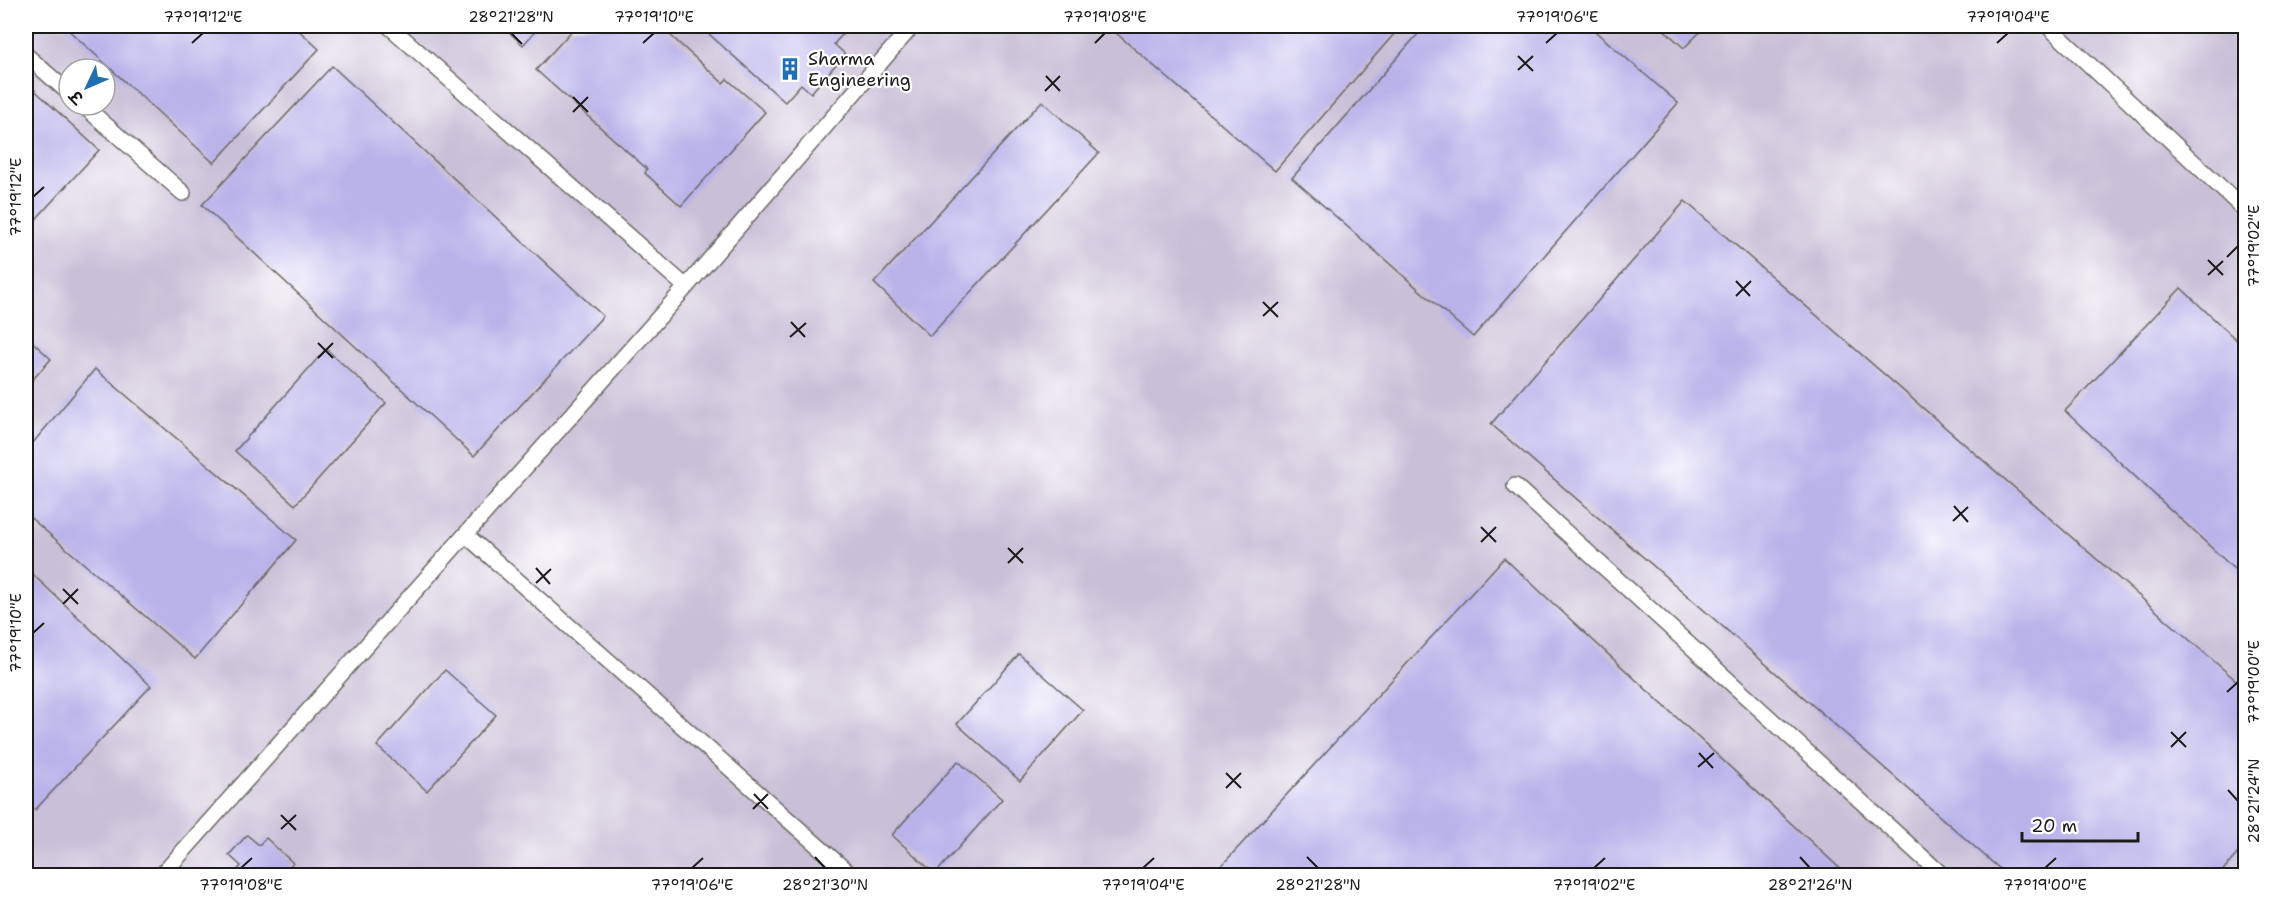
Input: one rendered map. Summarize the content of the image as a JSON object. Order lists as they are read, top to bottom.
{
  "places": {
    "building": ["Sharma Engineering"]
  },
  "scale_bar": "20 m",
  "north": "bottom left",
  "coordinates": [
    "77°19'12\"E",
    "28°21'28\"N",
    "77°19'10\"E",
    "77°19'08\"E",
    "77°19'06\"E",
    "77°19'04\"E",
    "77°19'02\"E",
    "77°19'00\"E",
    "28°21'24\"N",
    "28°21'30\"N",
    "28°21'26\"N"
  ]
}
